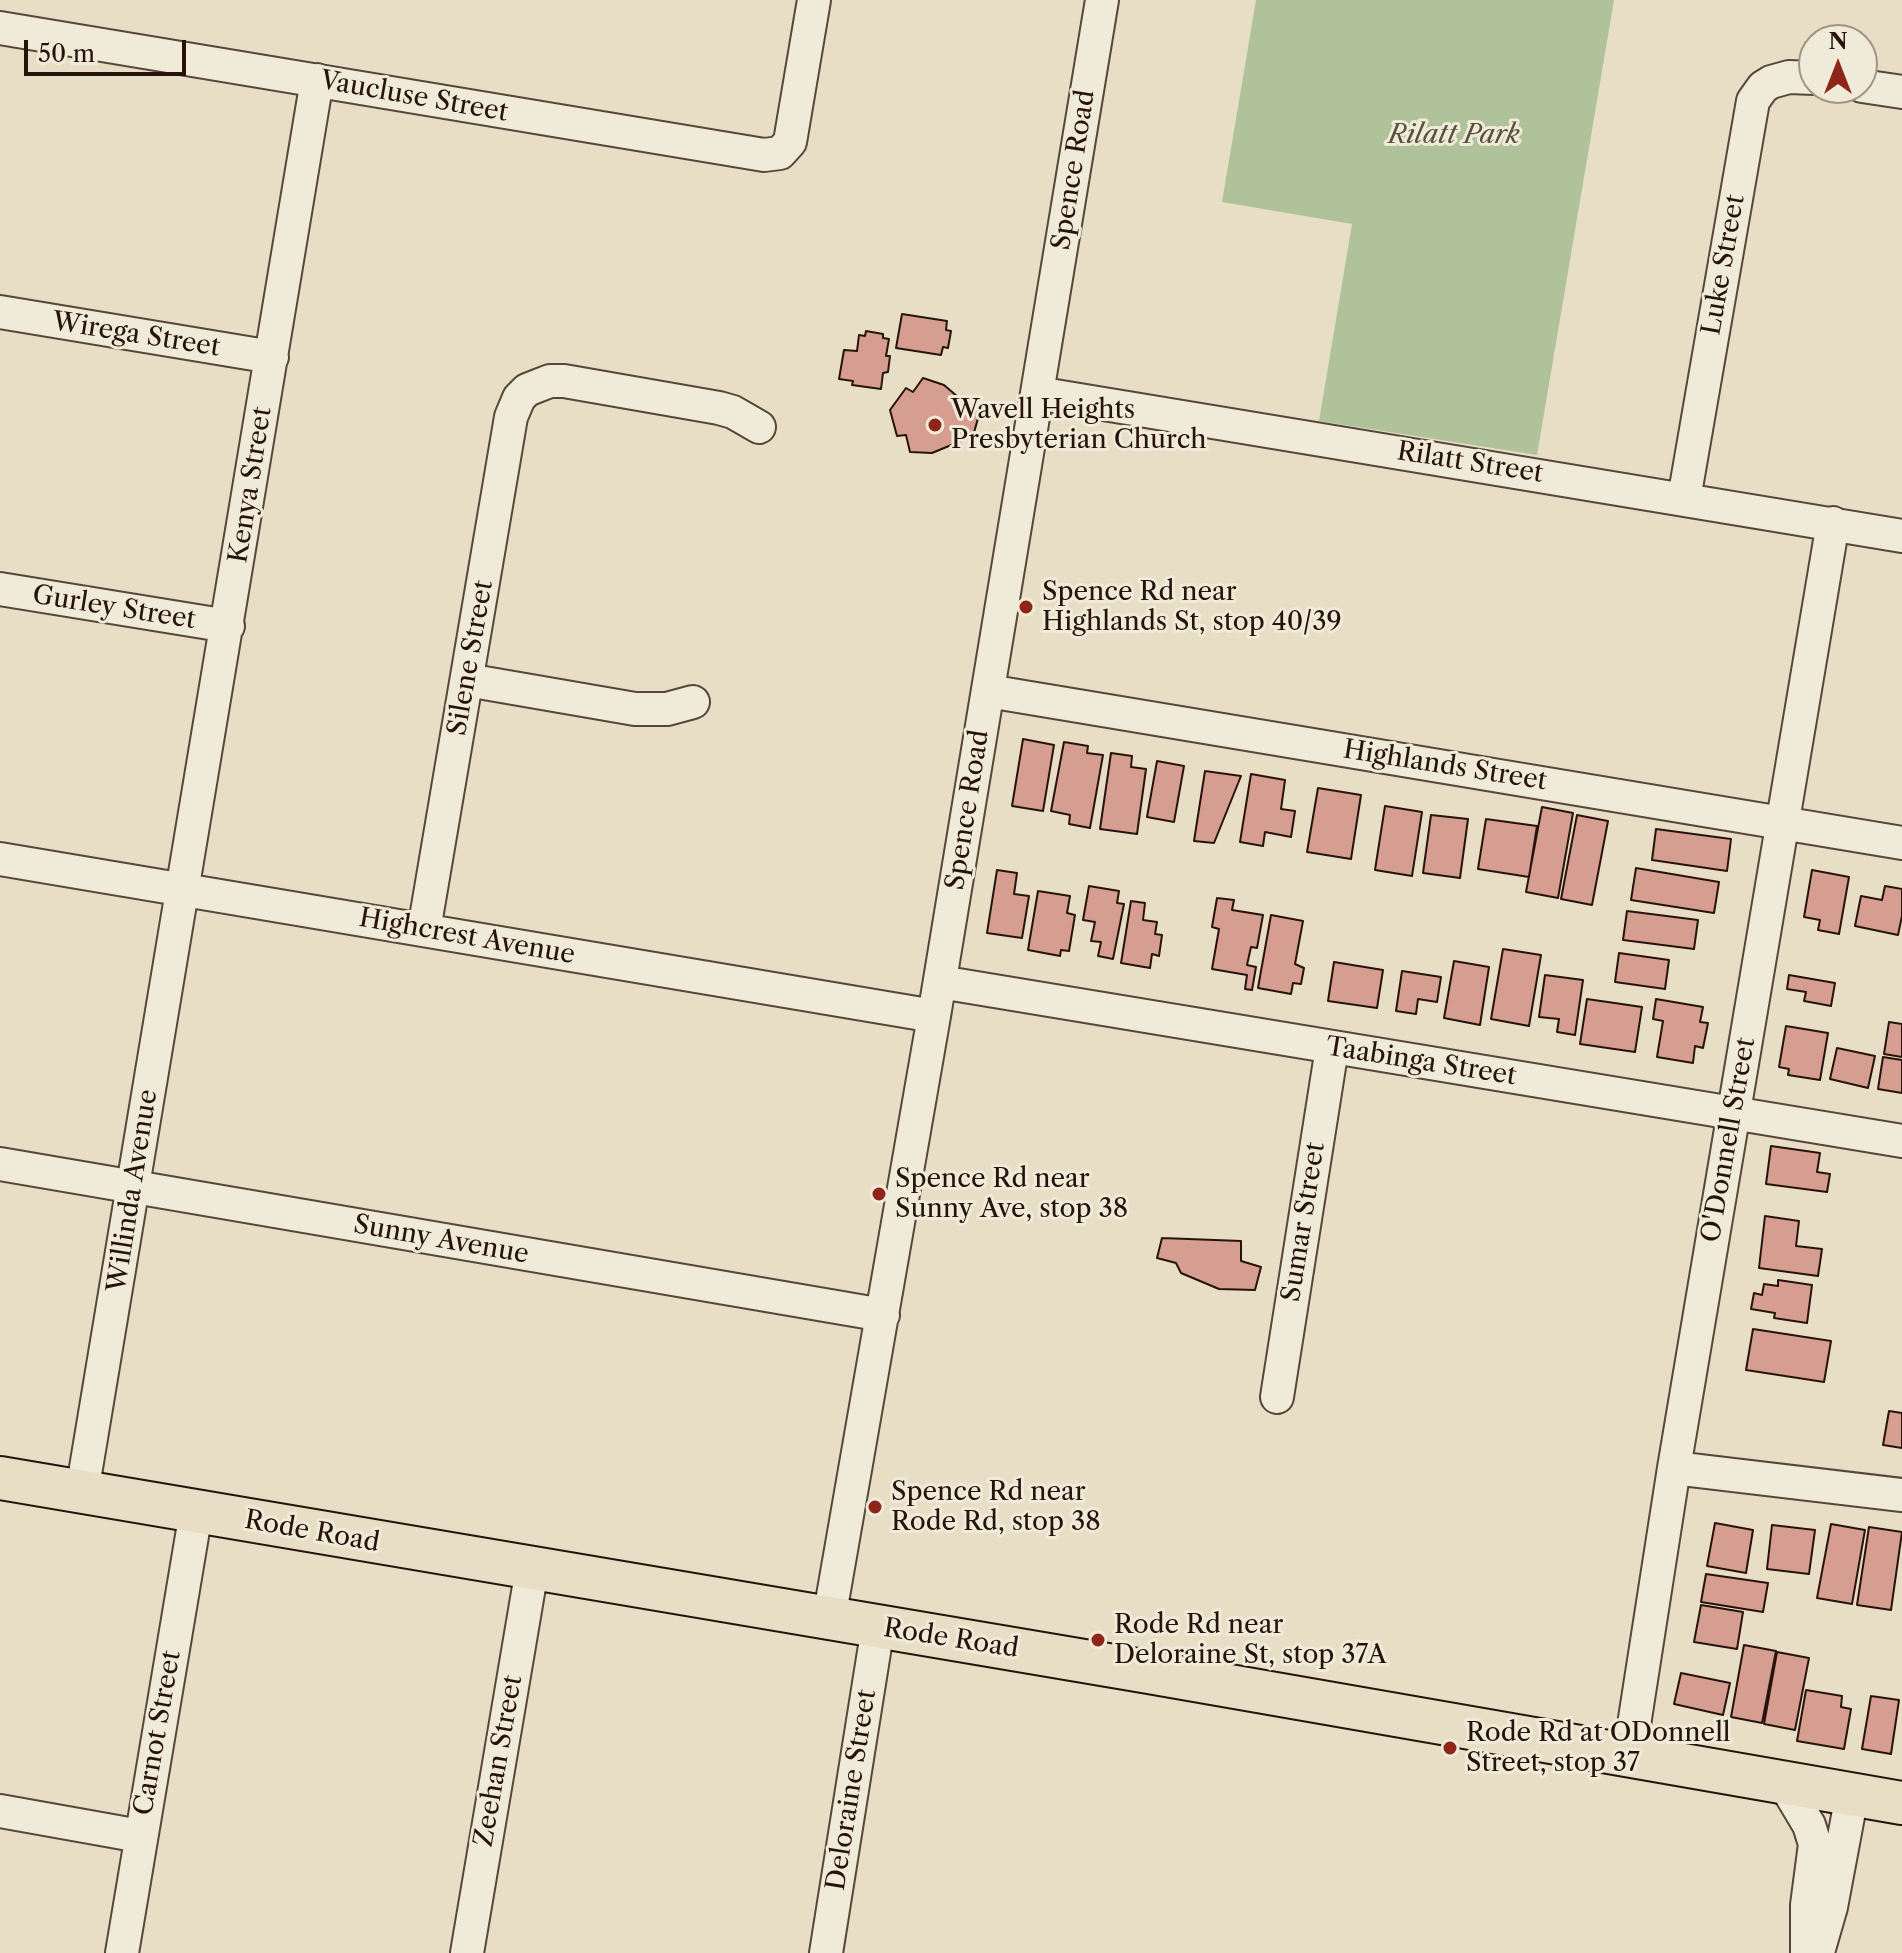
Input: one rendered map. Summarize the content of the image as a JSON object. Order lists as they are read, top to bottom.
{
  "streets": {
    "main road": ["Rode Road"],
    "street": [
      "Vaucluse Street",
      "Spence Road",
      "Luke Street",
      "Wirega Street",
      "Rilatt Street",
      "Kenya Street",
      "Gurley Street",
      "Silene Street",
      "Highlands Street",
      "Highcrest Avenue",
      "Taabinga Street",
      "O'Donnell Street",
      "Willinda Avenue",
      "Sumar Street",
      "Sunny Avenue",
      "Carnot Street",
      "Zeehan Street",
      "Deloraine Street"
    ]
  },
  "crossings": [
    ["Vaucluse Street", "Kenya Street"],
    ["Spence Road", "Rilatt Street"],
    ["Spence Road", "Highlands Street"],
    ["Spence Road", "Highcrest Avenue"],
    ["Spence Road", "Taabinga Street"],
    ["Spence Road", "Sunny Avenue"],
    ["Spence Road", "Rode Road"],
    ["Luke Street", "Rilatt Street"],
    ["Wirega Street", "Kenya Street"],
    ["Rilatt Street", "O'Donnell Street"],
    ["Kenya Street", "Gurley Street"],
    ["Kenya Street", "Highcrest Avenue"],
    ["Kenya Street", "Willinda Avenue"],
    ["Silene Street", "Highcrest Avenue"],
    ["Highlands Street", "O'Donnell Street"],
    ["Highcrest Avenue", "Willinda Avenue"],
    ["Taabinga Street", "O'Donnell Street"],
    ["Taabinga Street", "Sumar Street"],
    ["O'Donnell Street", "Rode Road"],
    ["Willinda Avenue", "Sunny Avenue"],
    ["Willinda Avenue", "Rode Road"],
    ["Rode Road", "Carnot Street"],
    ["Rode Road", "Zeehan Street"],
    ["Rode Road", "Deloraine Street"]
  ],
  "parks": ["Rilatt Park"],
  "places": [
    "Wavell Heights Presbyterian Church",
    "Spence Rd near Highlands St, stop 40/39",
    "Spence Rd near Sunny Ave, stop 38",
    "Spence Rd near Rode Rd, stop 38",
    "Rode Rd near Deloraine St, stop 37A",
    "Rode Rd at ODonnell Street, stop 37"
  ],
  "scale_bar": "50 m",
  "north": "top"
}
